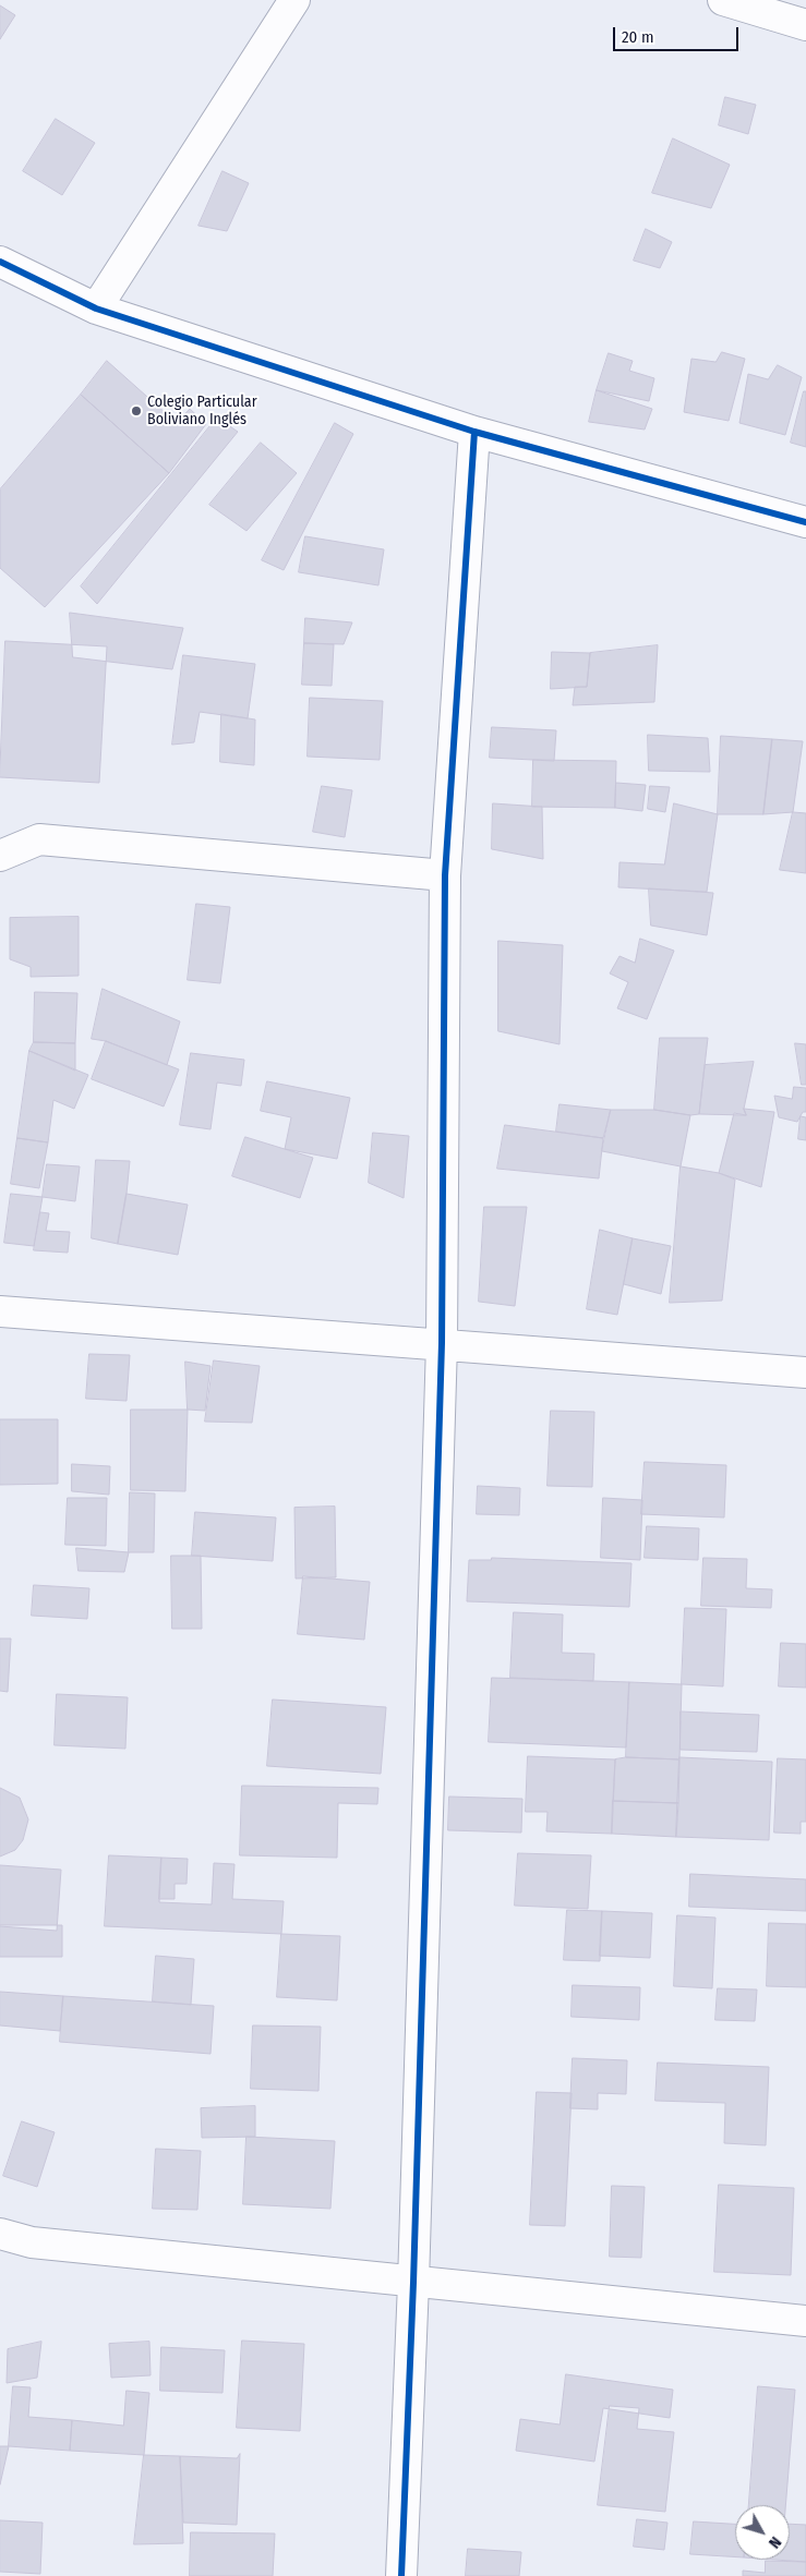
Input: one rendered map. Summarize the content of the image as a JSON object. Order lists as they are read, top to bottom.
{
  "places": ["Colegio Particular Boliviano Inglés"],
  "scale_bar": "20 m",
  "north": "bottom right"
}
